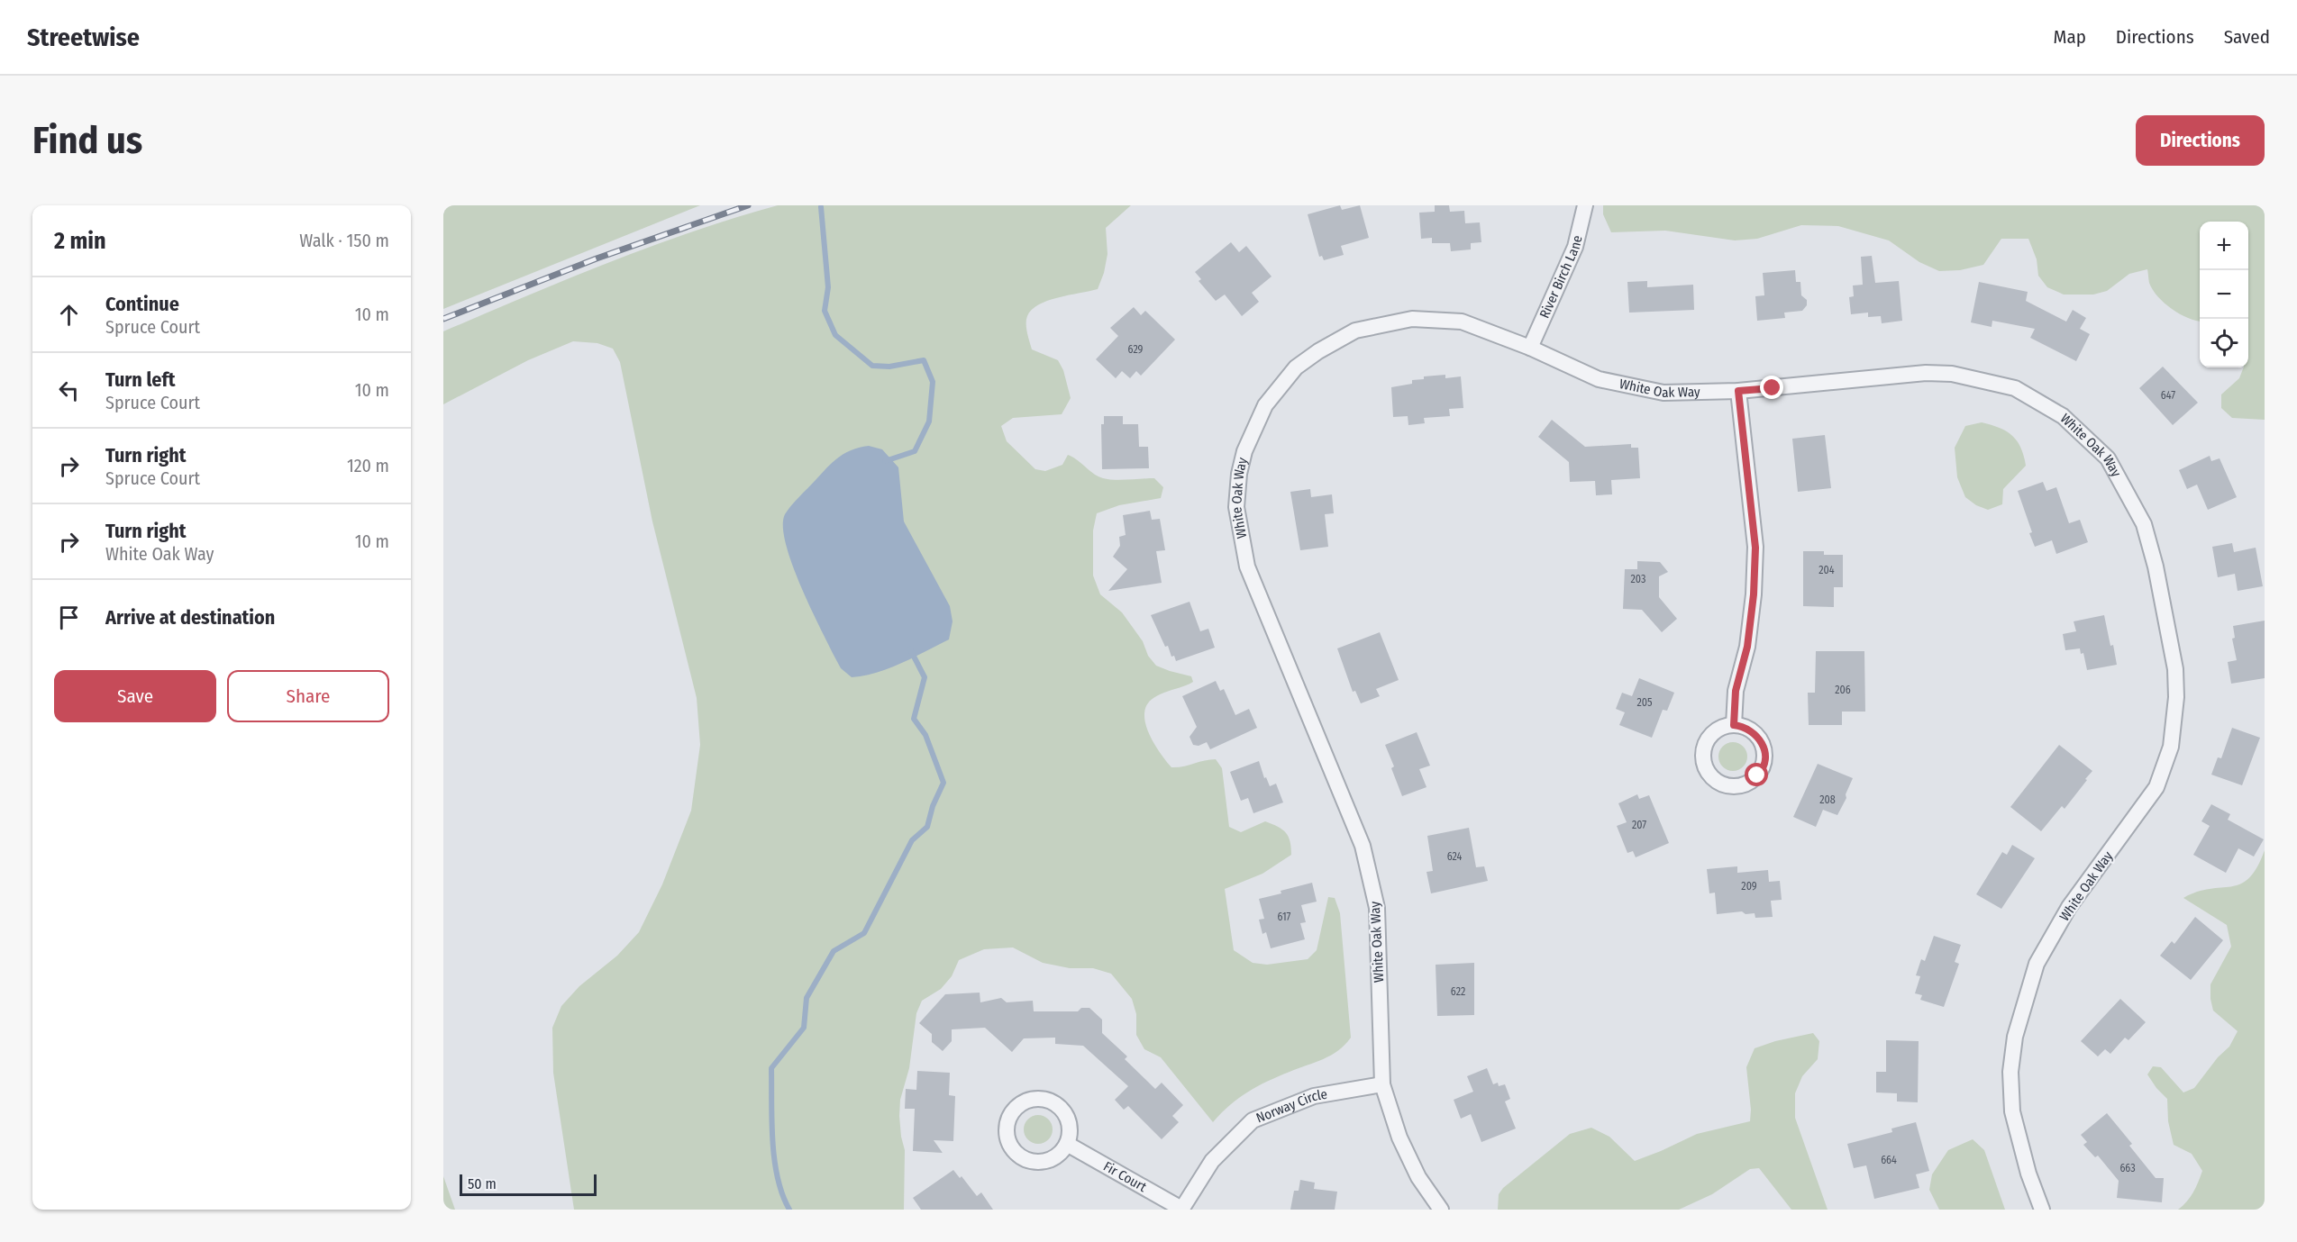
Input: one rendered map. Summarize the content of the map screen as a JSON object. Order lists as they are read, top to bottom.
{
  "streets": {
    "street": [
      "River Birch Lane",
      "White Oak Way",
      "Norway Circle",
      "Fir Court"
    ]
  },
  "crossings": [
    ["River Birch Lane", "White Oak Way"],
    ["White Oak Way", "Norway Circle"],
    ["Norway Circle", "Fir Court"]
  ],
  "house_numbers": [
    "629",
    "647",
    "204",
    "203",
    "206",
    "205",
    "208",
    "207",
    "624",
    "209",
    "617",
    "622",
    "664",
    "663"
  ],
  "scale_bar": "50 m",
  "page": {
    "header": "Streetwise",
    "nav": ["Map", "Directions", "Saved"],
    "buttons": [
      "Directions",
      ["Save", "Share"]
    ],
    "title": "Find us",
    "heading": ["2 min", "Walk · 150 m"],
    "map_buttons": ["+", "−"],
    "list": [
      ["Continue", "Spruce Court", "10 m"],
      ["Turn left", "Spruce Court", "10 m"],
      ["Turn right", "Spruce Court", "120 m"],
      ["Turn right", "White Oak Way", "10 m"],
      "Arrive at destination"
    ],
    "scale": "50 m"
  }
}
